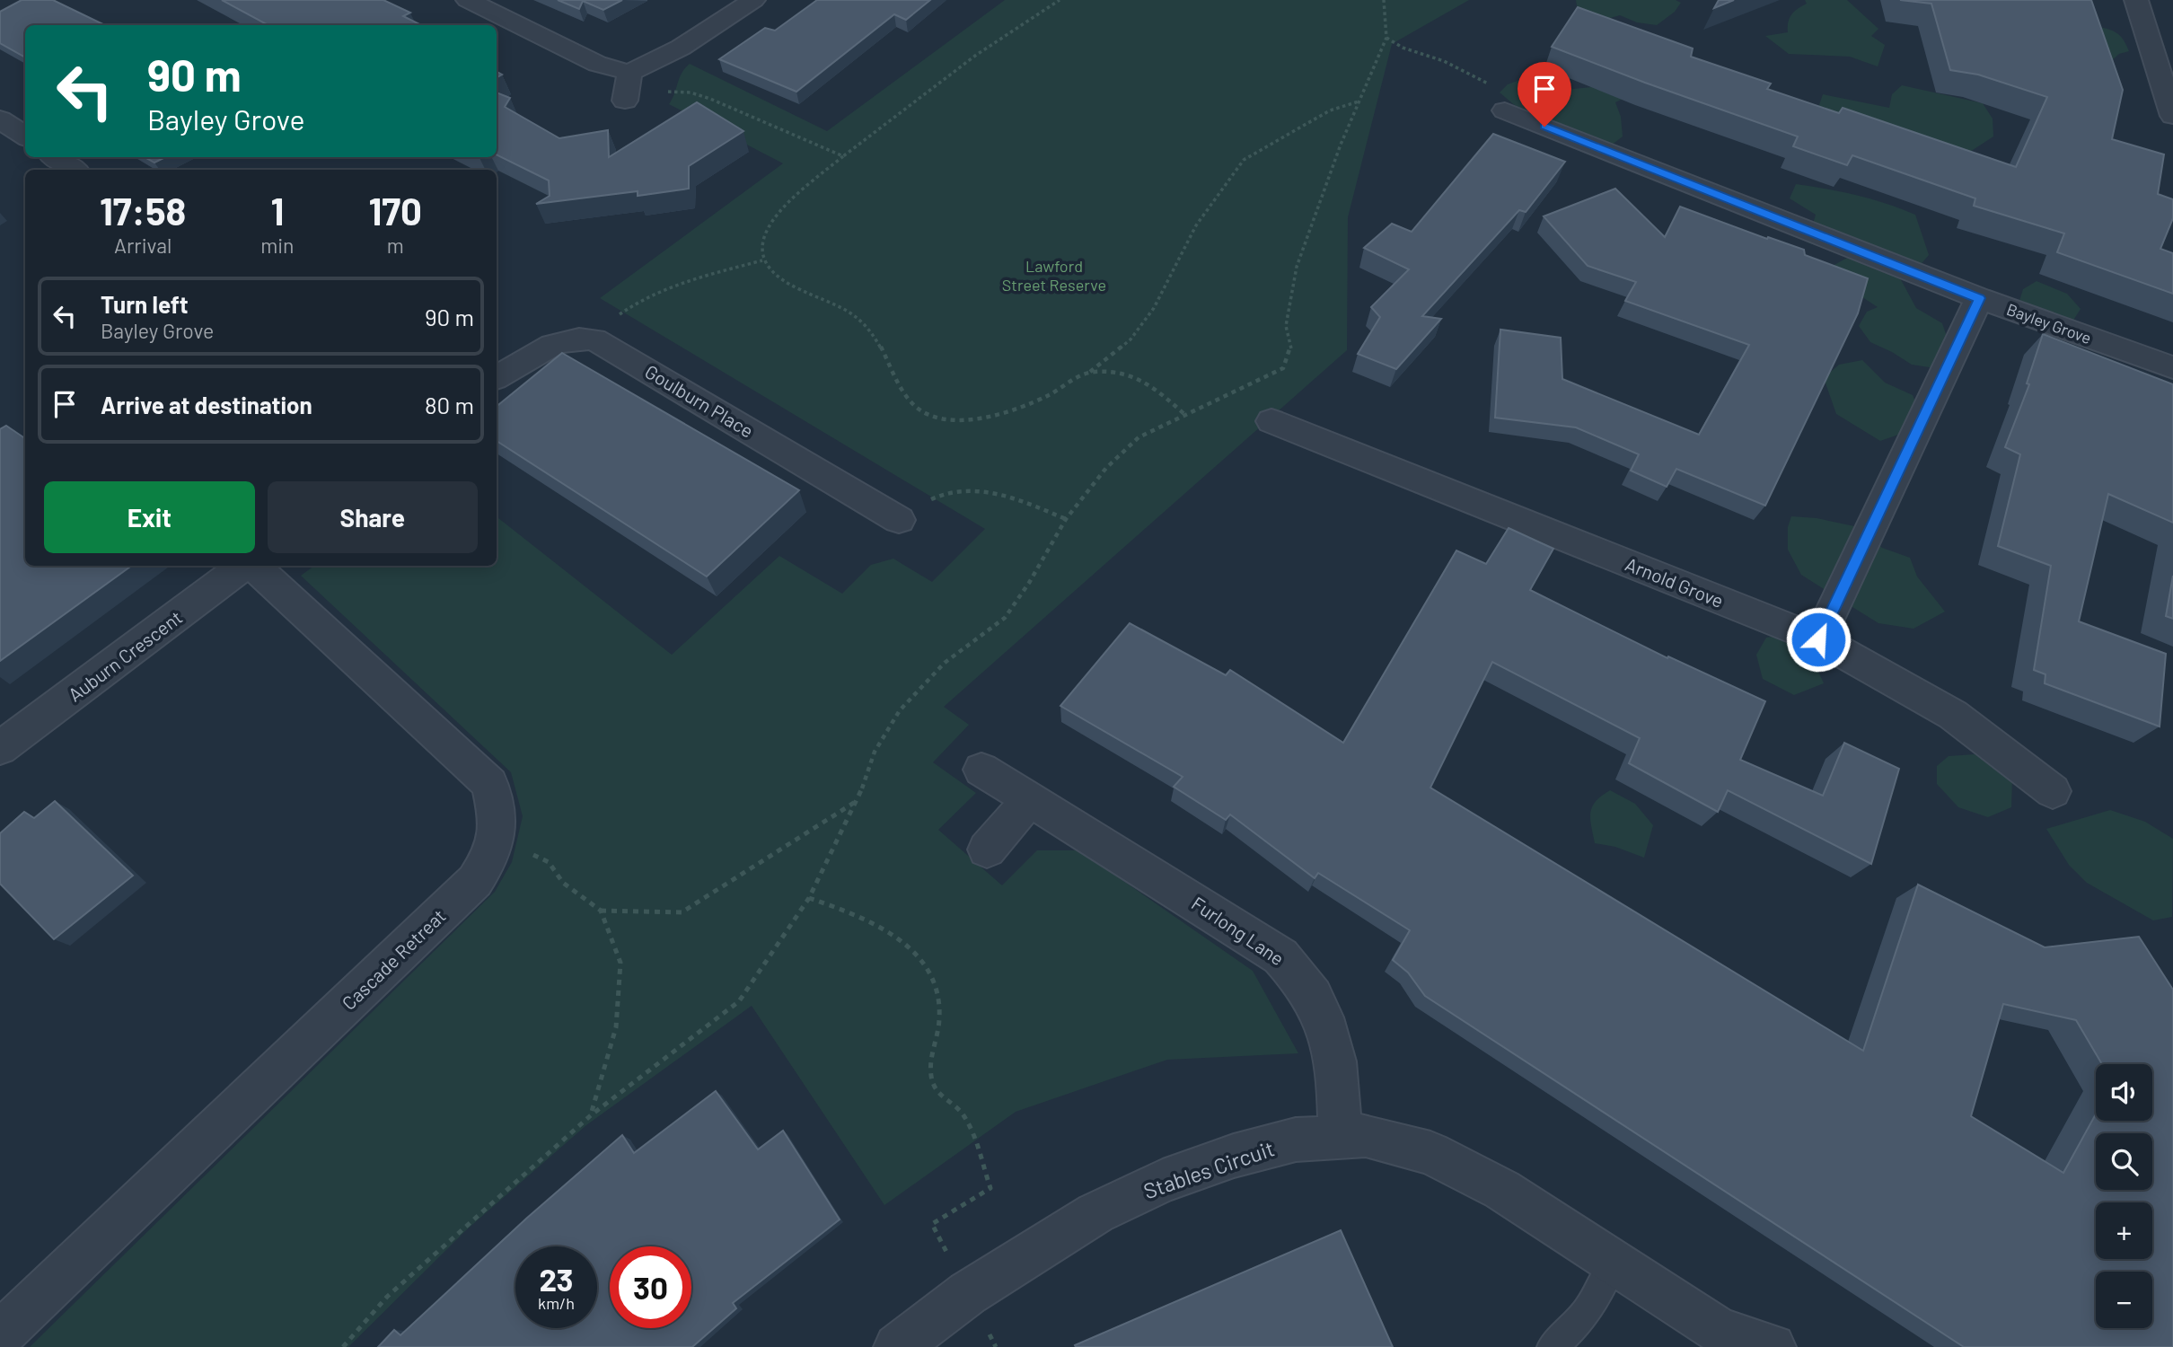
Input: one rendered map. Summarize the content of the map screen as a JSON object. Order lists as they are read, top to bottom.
{
  "streets": {
    "street": [
      "Bayley Grove",
      "Goulburn Place",
      "Arnold Grove",
      "Auburn Crescent",
      "Furlong Lane",
      "Cascade Retreat",
      "Stables Circuit"
    ]
  },
  "crossings": [
    ["Furlong Lane", "Stables Circuit"]
  ],
  "parks": ["Lawford Street Reserve"],
  "page": {
    "turn": ["90 m", "Bayley Grove"],
    "eta": [
      "17:58",
      "Arrival",
      "1",
      "min",
      "170",
      "m"
    ],
    "list": [
      {
        "name": "Turn left",
        "note": "Bayley Grove",
        "value": "90 m"
      },
      {
        "name": "Arrive at destination",
        "value": "80 m"
      }
    ],
    "buttons": ["Exit", "Share"],
    "map_buttons": ["+", "−"],
    "speed": "23 km/h",
    "limit": "30"
  }
}
